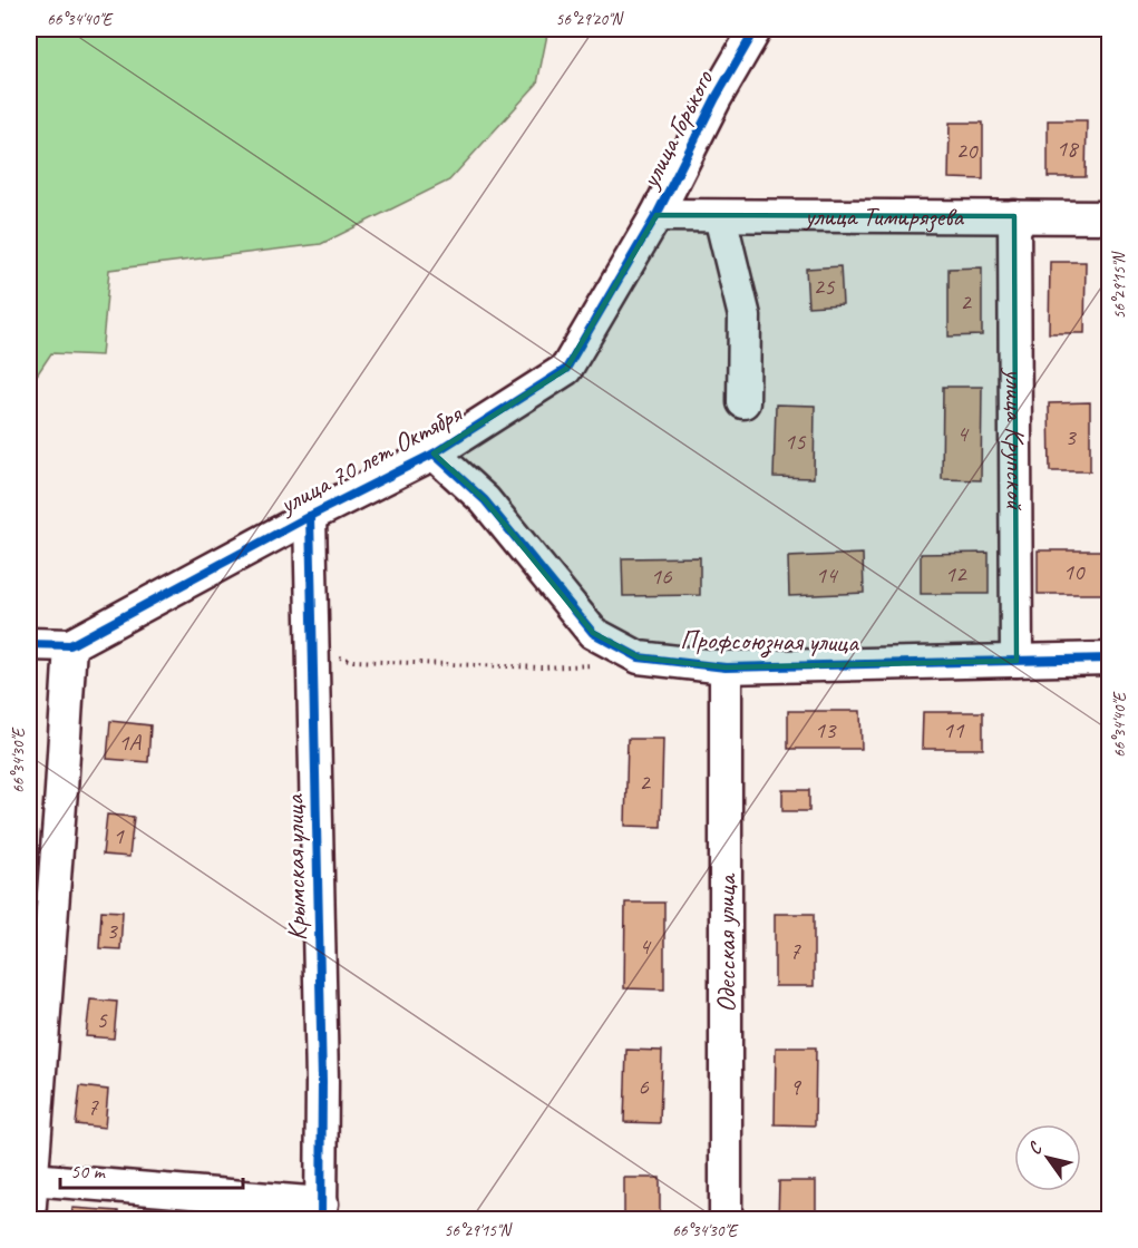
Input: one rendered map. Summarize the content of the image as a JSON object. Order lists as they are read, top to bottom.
{
  "streets": {
    "street": [
      "улица Горького",
      "улица Тимирязева",
      "улица Крупской",
      "улица 70 лет Октября",
      "Профсоюзная улица",
      "Крымская улица",
      "Одесская улица"
    ]
  },
  "crossings": [
    ["улица Горького", "улица Тимирязева"],
    ["улица Горького", "улица 70 лет Октября"],
    ["улица Тимирязева", "улица Крупской"],
    ["улица Тимирязева", "улица 70 лет Октября"],
    ["улица Крупской", "Профсоюзная улица"],
    ["улица 70 лет Октября", "Профсоюзная улица"],
    ["улица 70 лет Октября", "Крымская улица"],
    ["Профсоюзная улица", "Одесская улица"]
  ],
  "house_numbers": [
    "18",
    "20",
    "25",
    "2",
    "4",
    "3",
    "15",
    "10",
    "12",
    "14",
    "16",
    "13",
    "11",
    "1А",
    "2",
    "1",
    "3",
    "4",
    "7",
    "5",
    "6",
    "9",
    "7"
  ],
  "scale_bar": "50 m",
  "north": "top left",
  "coordinates": [
    "66°34'40\"E",
    "56°29'20\"N",
    "56°29'15\"N",
    "66°34'30\"E"
  ]
}
